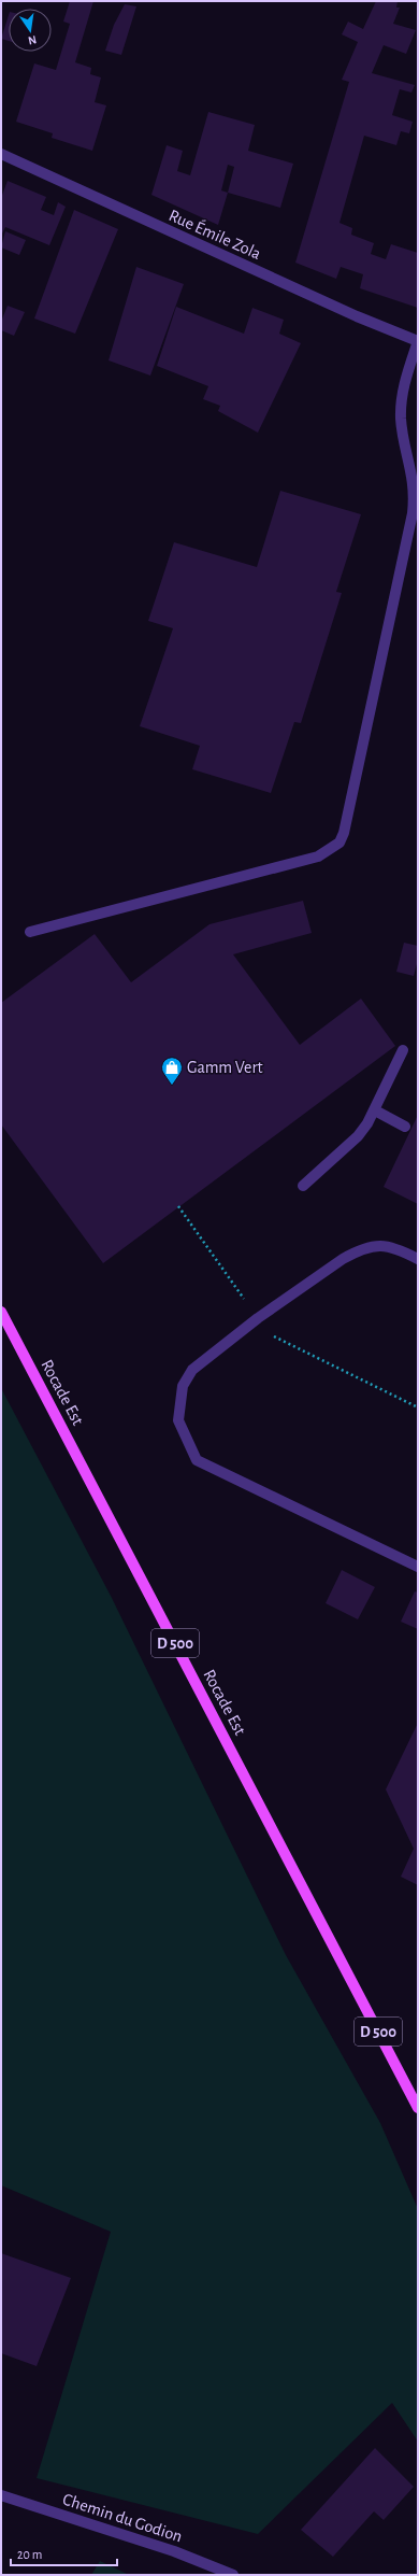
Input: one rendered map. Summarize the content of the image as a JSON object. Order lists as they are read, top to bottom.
{
  "streets": {
    "main road": ["Rocade Est", "D 500"],
    "street": ["Rue Émile Zola", "Chemin du Godion"]
  },
  "places": {
    "shop": ["Gamm Vert"]
  },
  "scale_bar": "20 m",
  "north": "bottom"
}
